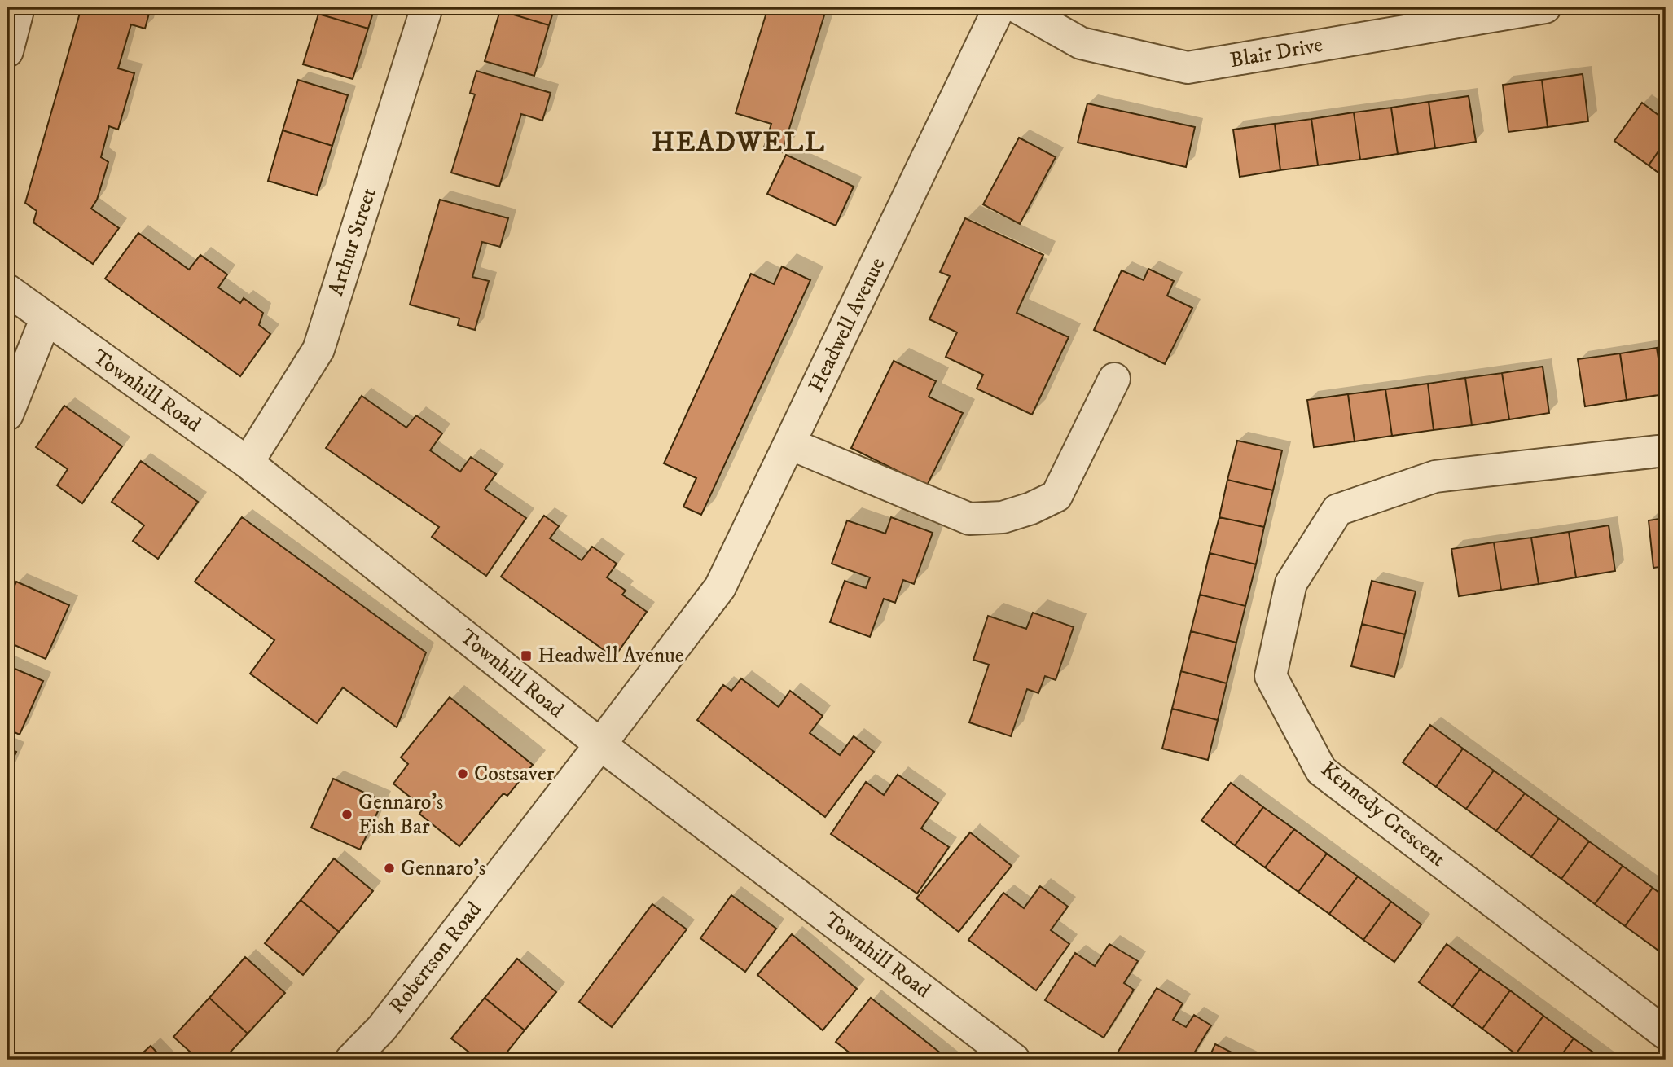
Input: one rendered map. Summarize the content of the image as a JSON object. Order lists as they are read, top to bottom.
{
  "streets": {
    "street": [
      "Blair Drive",
      "Arthur Street",
      "Headwell Avenue",
      "Townhill Road",
      "Kennedy Crescent",
      "Robertson Road"
    ]
  },
  "crossings": [
    ["Arthur Street", "Townhill Road"],
    ["Headwell Avenue", "Townhill Road"],
    ["Headwell Avenue", "Robertson Road"],
    ["Townhill Road", "Robertson Road"]
  ],
  "districts": ["HEADWELL"],
  "places": {
    "transit": ["Headwell Avenue"],
    "other": ["Costsaver", "Gennaro's Fish Bar", "Gennaro's"]
  }
}
